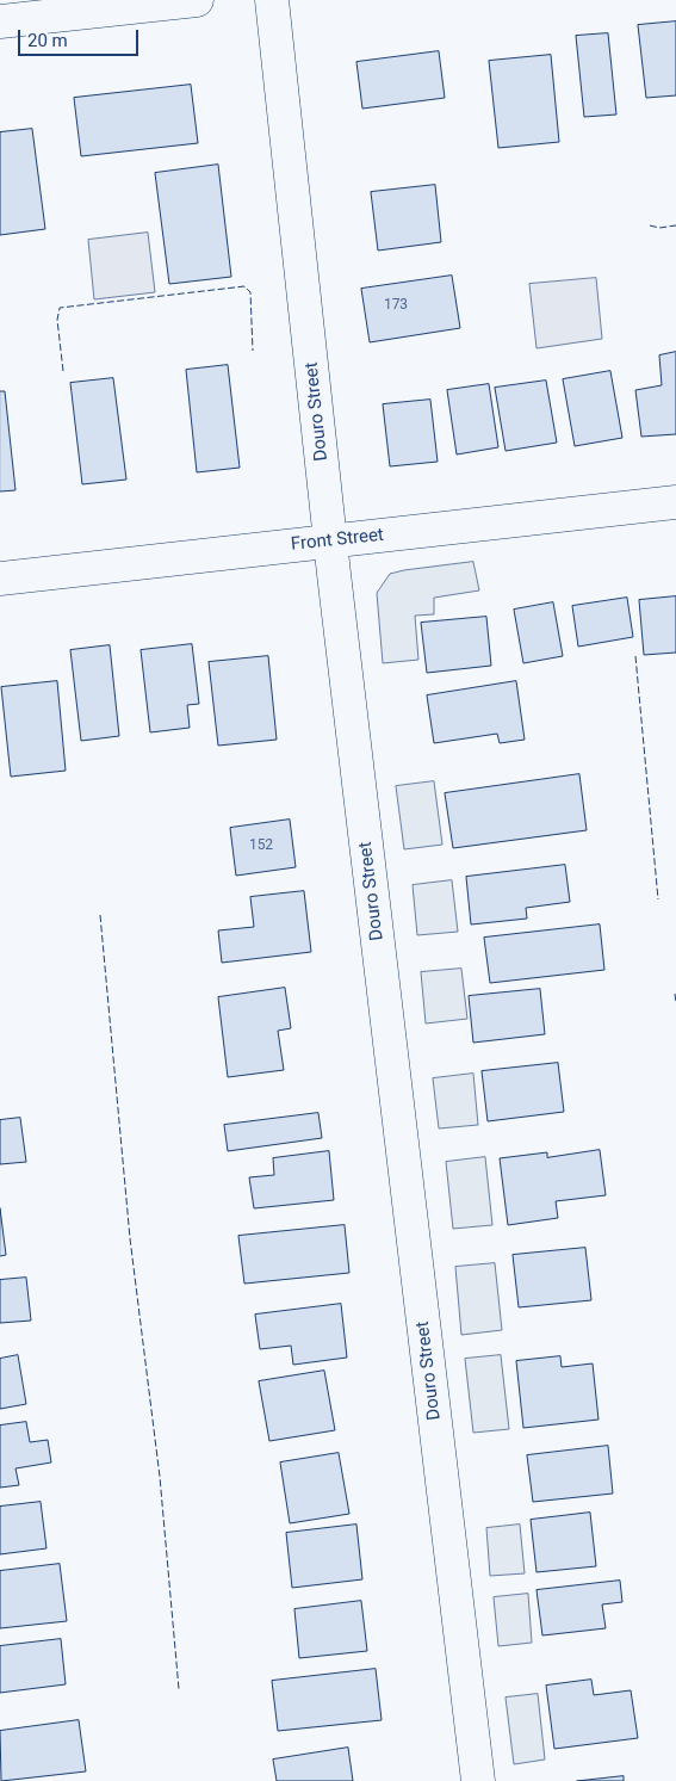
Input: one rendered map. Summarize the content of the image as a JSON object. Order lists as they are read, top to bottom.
{
  "streets": {
    "street": ["Douro Street", "Front Street"]
  },
  "crossings": [
    ["Douro Street", "Front Street"]
  ],
  "house_numbers": ["173", "152"],
  "scale_bar": "20 m"
}
